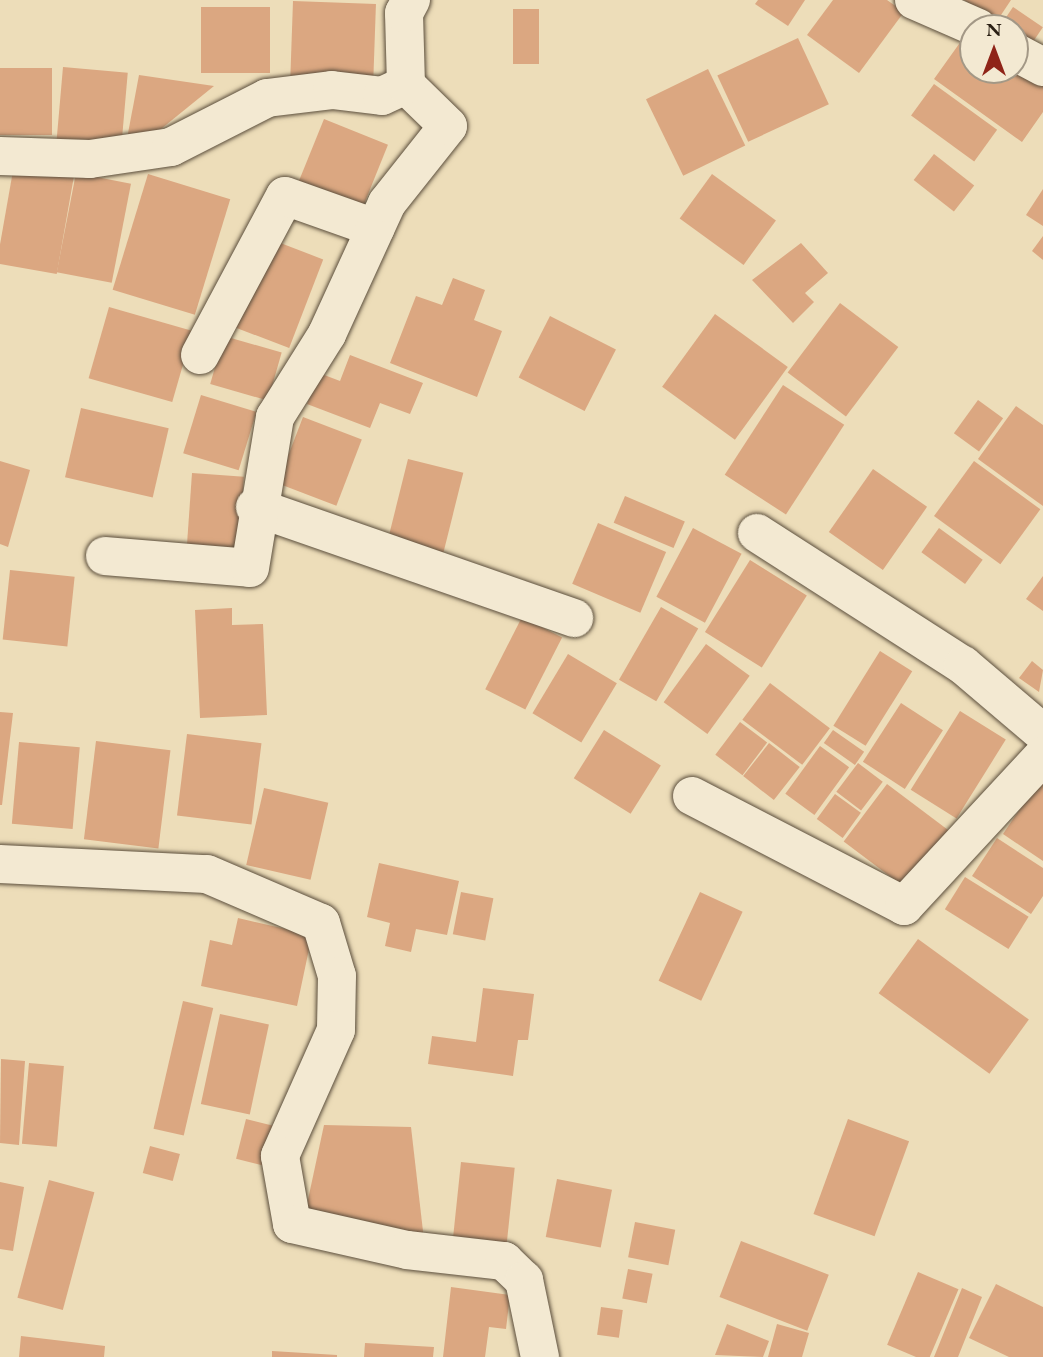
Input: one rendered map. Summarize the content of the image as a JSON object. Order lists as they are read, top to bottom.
{
  "north": "top"
}
